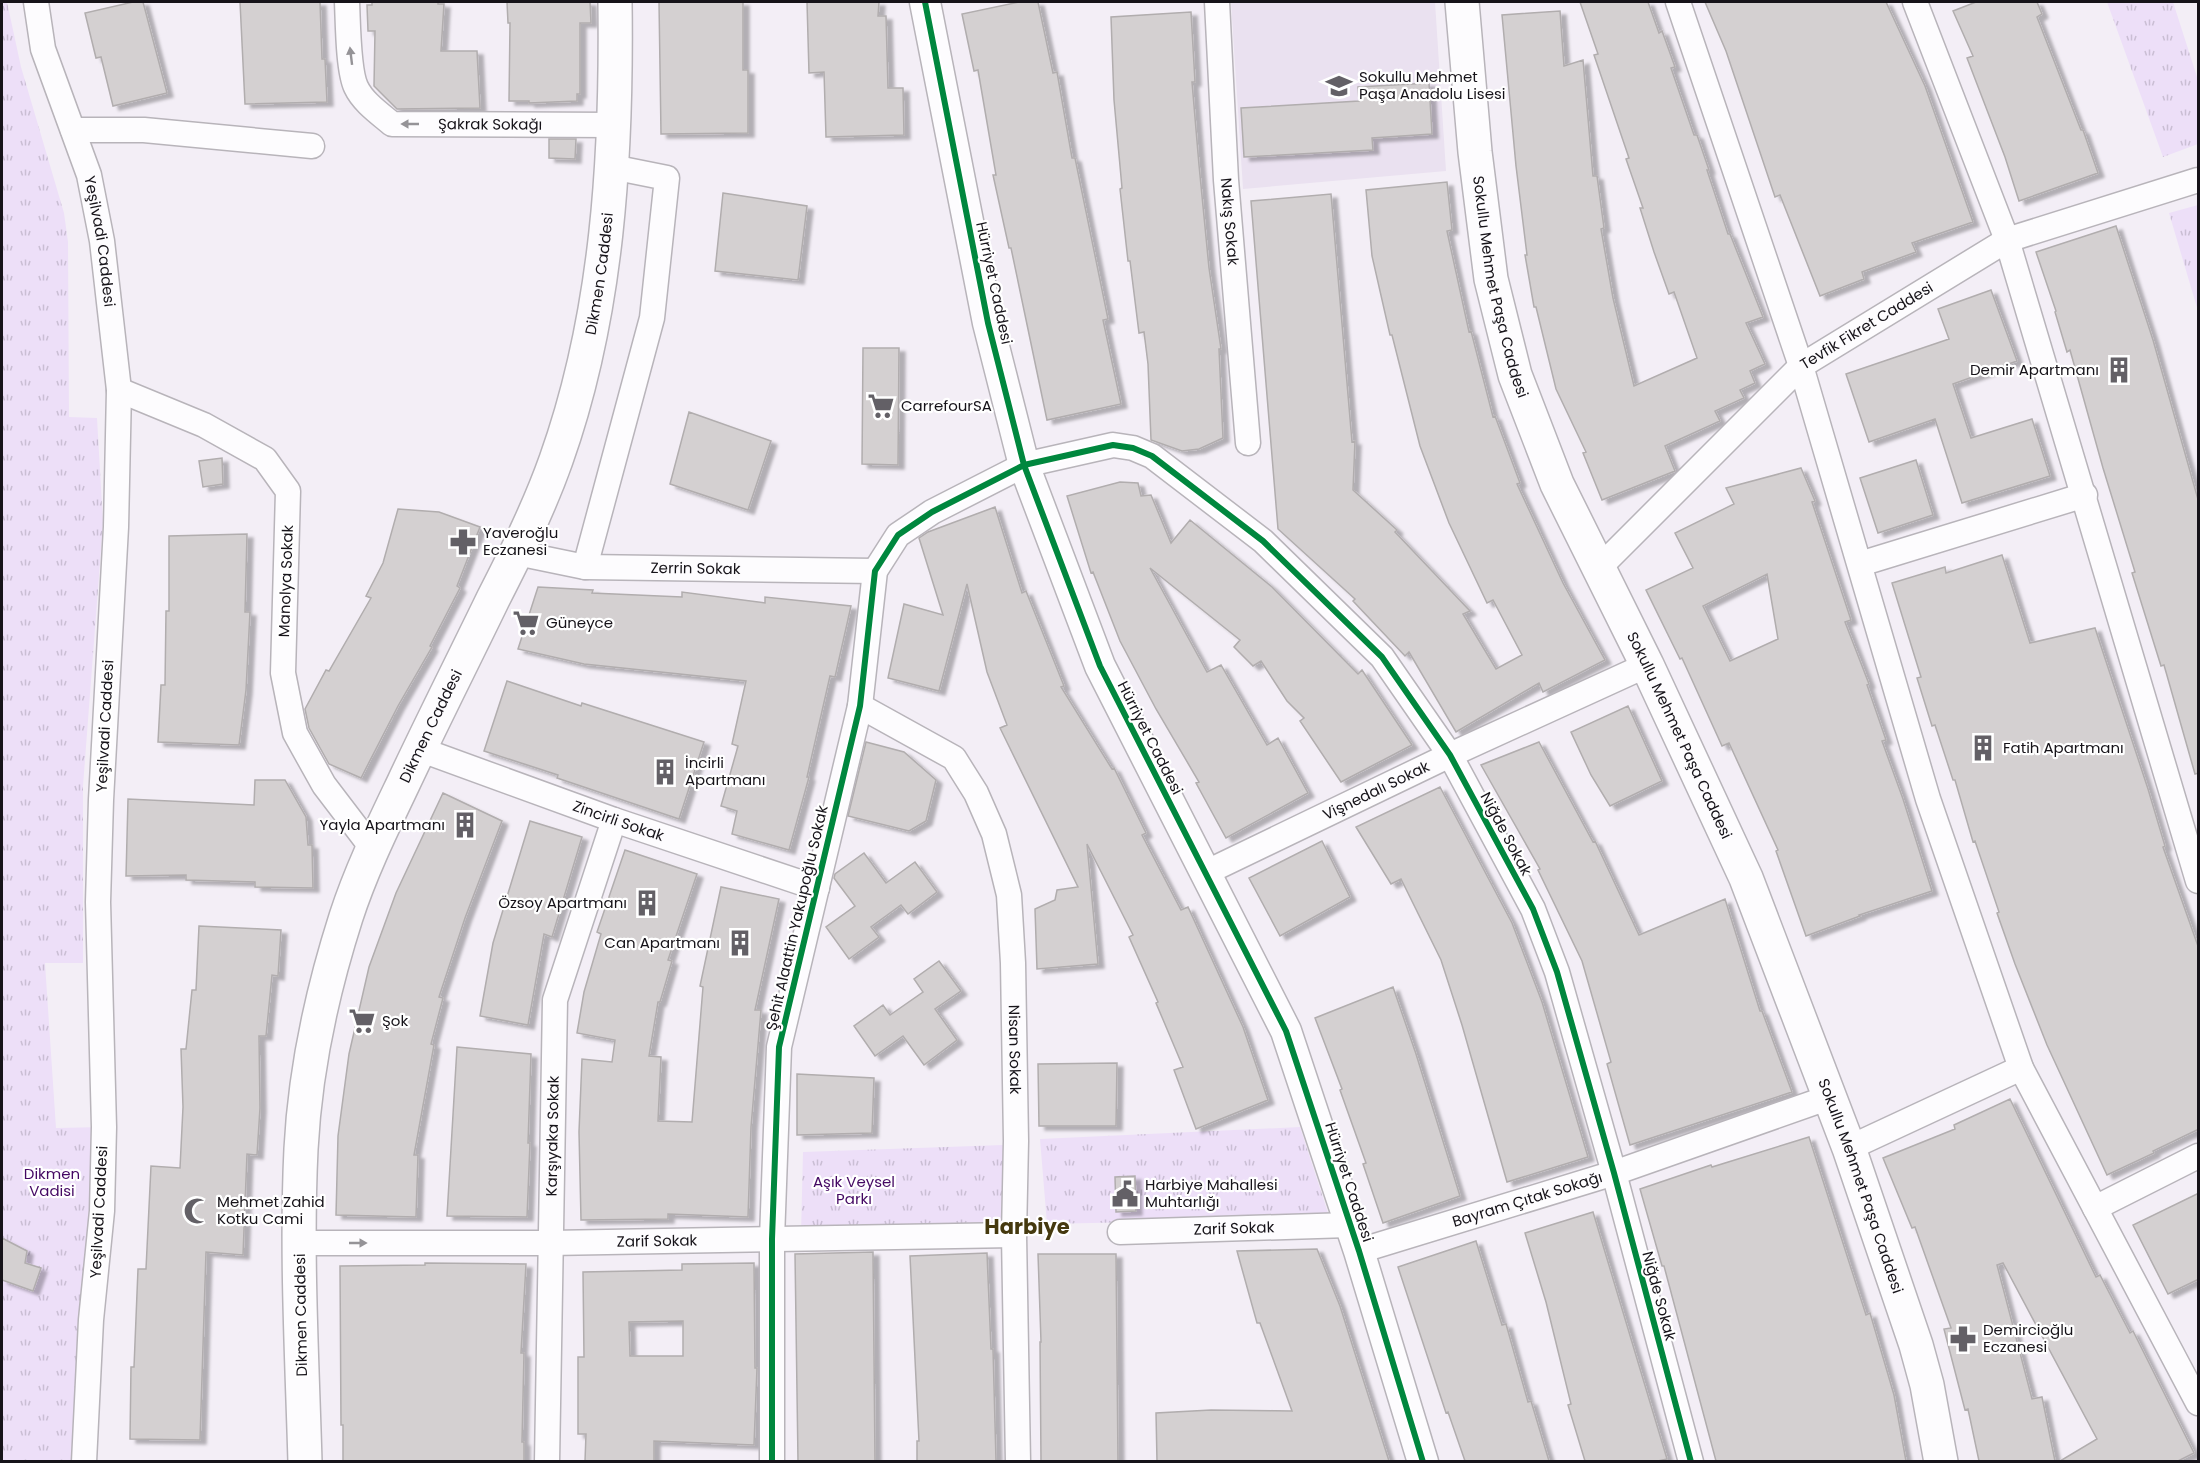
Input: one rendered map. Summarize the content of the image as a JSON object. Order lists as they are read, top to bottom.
{
  "streets": {
    "main road": ["Dikmen Caddesi", "Sokullu Mehmet Paşa Caddesi"],
    "street": [
      "Şakrak Sokağı",
      "Nakış Sokak",
      "Yeşilvadi Caddesi",
      "Hürriyet Caddesi",
      "Tevfik Fikret Caddesi",
      "Zerrin Sokak",
      "Manolya Sokak",
      "Vişnedalı Sokak",
      "Zincirli Sokak",
      "Niğde Sokak",
      "Şehit Alaattin Yakupoğlu Sokak",
      "Nisan Sokak",
      "Karşıyaka Sokak",
      "Bayram Çıtak Sokağı",
      "Zarif Sokak"
    ]
  },
  "crossings": [
    ["Şakrak Sokağı", "Dikmen Caddesi"],
    ["Yeşilvadi Caddesi", "Manolya Sokak"],
    ["Dikmen Caddesi", "Zerrin Sokak"],
    ["Dikmen Caddesi", "Manolya Sokak"],
    ["Dikmen Caddesi", "Zincirli Sokak"],
    ["Dikmen Caddesi", "Zarif Sokak"],
    ["Hürriyet Caddesi", "Vişnedalı Sokak"],
    ["Hürriyet Caddesi", "Niğde Sokak"],
    ["Hürriyet Caddesi", "Şehit Alaattin Yakupoğlu Sokak"],
    ["Hürriyet Caddesi", "Bayram Çıtak Sokağı"],
    ["Hürriyet Caddesi", "Zarif Sokak"],
    ["Sokullu Mehmet Paşa Caddesi", "Tevfik Fikret Caddesi"],
    ["Sokullu Mehmet Paşa Caddesi", "Vişnedalı Sokak"],
    ["Sokullu Mehmet Paşa Caddesi", "Bayram Çıtak Sokağı"],
    ["Zerrin Sokak", "Şehit Alaattin Yakupoğlu Sokak"],
    ["Vişnedalı Sokak", "Niğde Sokak"],
    ["Zincirli Sokak", "Şehit Alaattin Yakupoğlu Sokak"],
    ["Zincirli Sokak", "Karşıyaka Sokak"],
    ["Niğde Sokak", "Şehit Alaattin Yakupoğlu Sokak"],
    ["Niğde Sokak", "Bayram Çıtak Sokağı"],
    ["Şehit Alaattin Yakupoğlu Sokak", "Nisan Sokak"],
    ["Şehit Alaattin Yakupoğlu Sokak", "Zarif Sokak"],
    ["Nisan Sokak", "Zarif Sokak"],
    ["Karşıyaka Sokak", "Zarif Sokak"],
    ["Bayram Çıtak Sokağı", "Zarif Sokak"]
  ],
  "districts": ["Harbiye"],
  "parks": ["Dikmen Vadisi", "Aşık Veysel Parkı"],
  "places": {
    "school or university": ["Sokullu Mehmet Paşa Anadolu Lisesi"],
    "building": [
      "Demir Apartmanı",
      "Fatih Apartmanı",
      "İncirli Apartmanı",
      "Yayla Apartmanı",
      "Özsoy Apartmanı",
      "Can Apartmanı"
    ],
    "supermarket": ["CarrefourSA", "Güneyce", "Şok"],
    "pharmacy": ["Yaveroğlu Eczanesi", "Demircioğlu Eczanesi"],
    "public building": ["Harbiye Mahallesi Muhtarlığı"],
    "mosque": ["Mehmet Zahid Kotku Cami"]
  }
}
